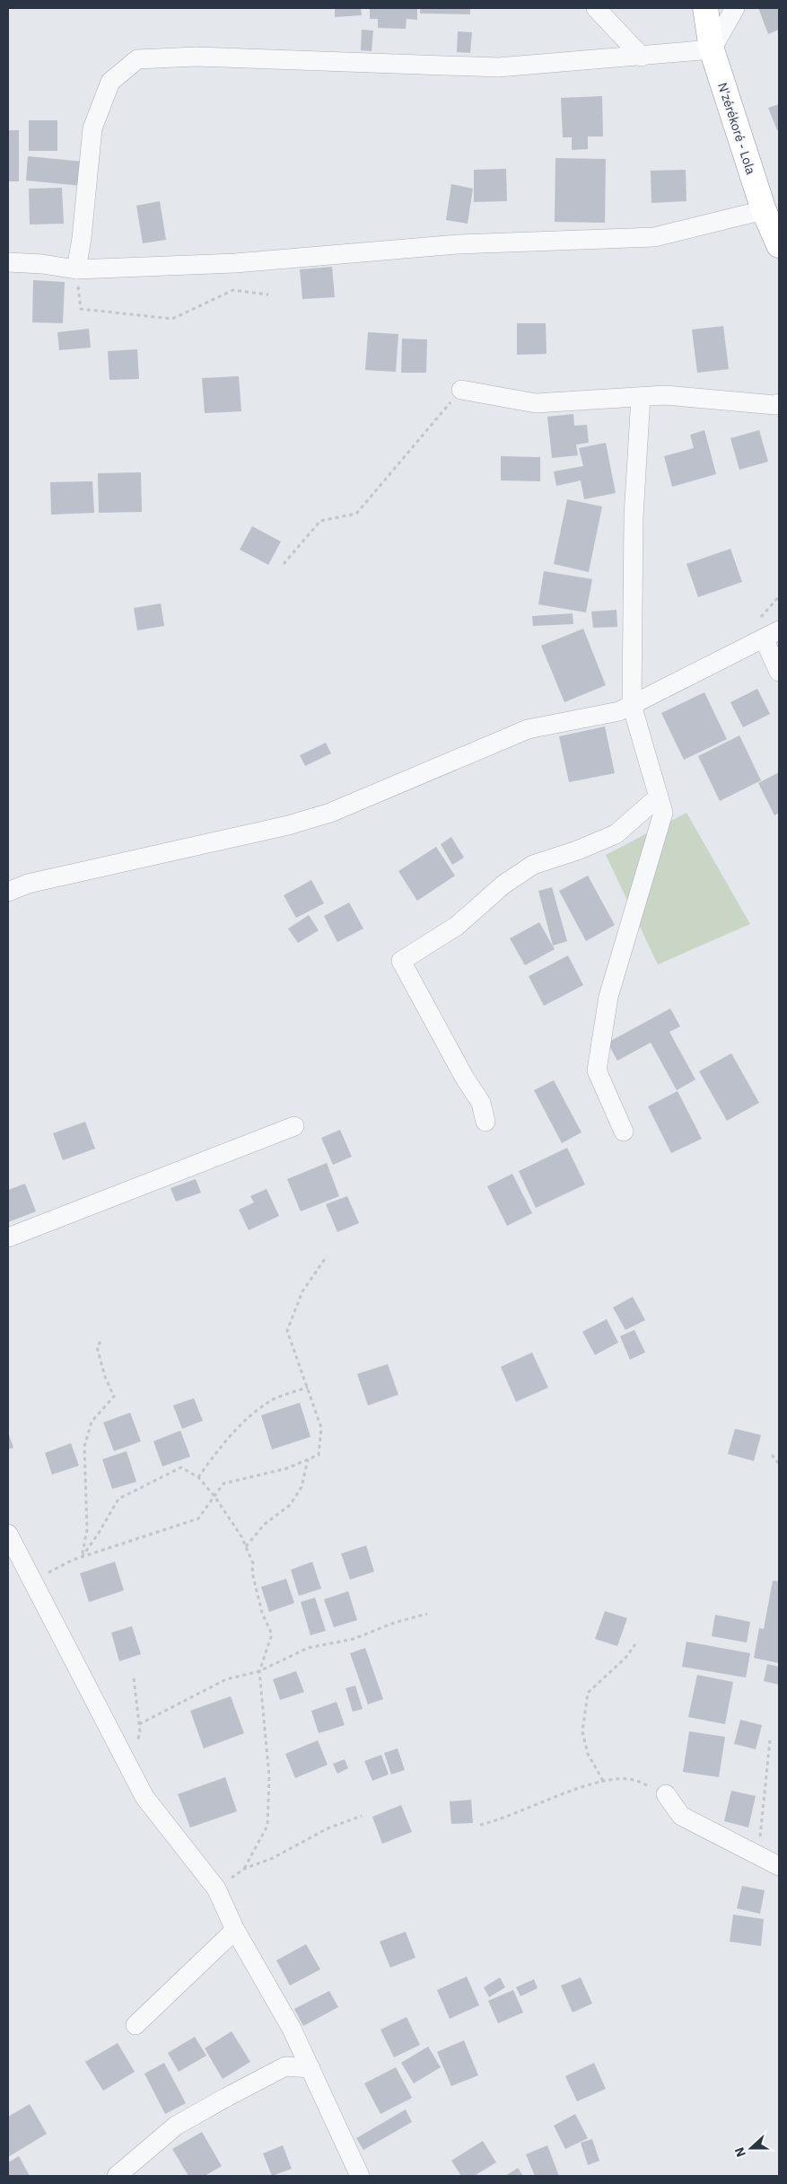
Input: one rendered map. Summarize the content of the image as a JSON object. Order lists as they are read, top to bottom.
{
  "streets": {
    "highway": ["N'zérékoré - Lola"]
  },
  "north": "left"
}
